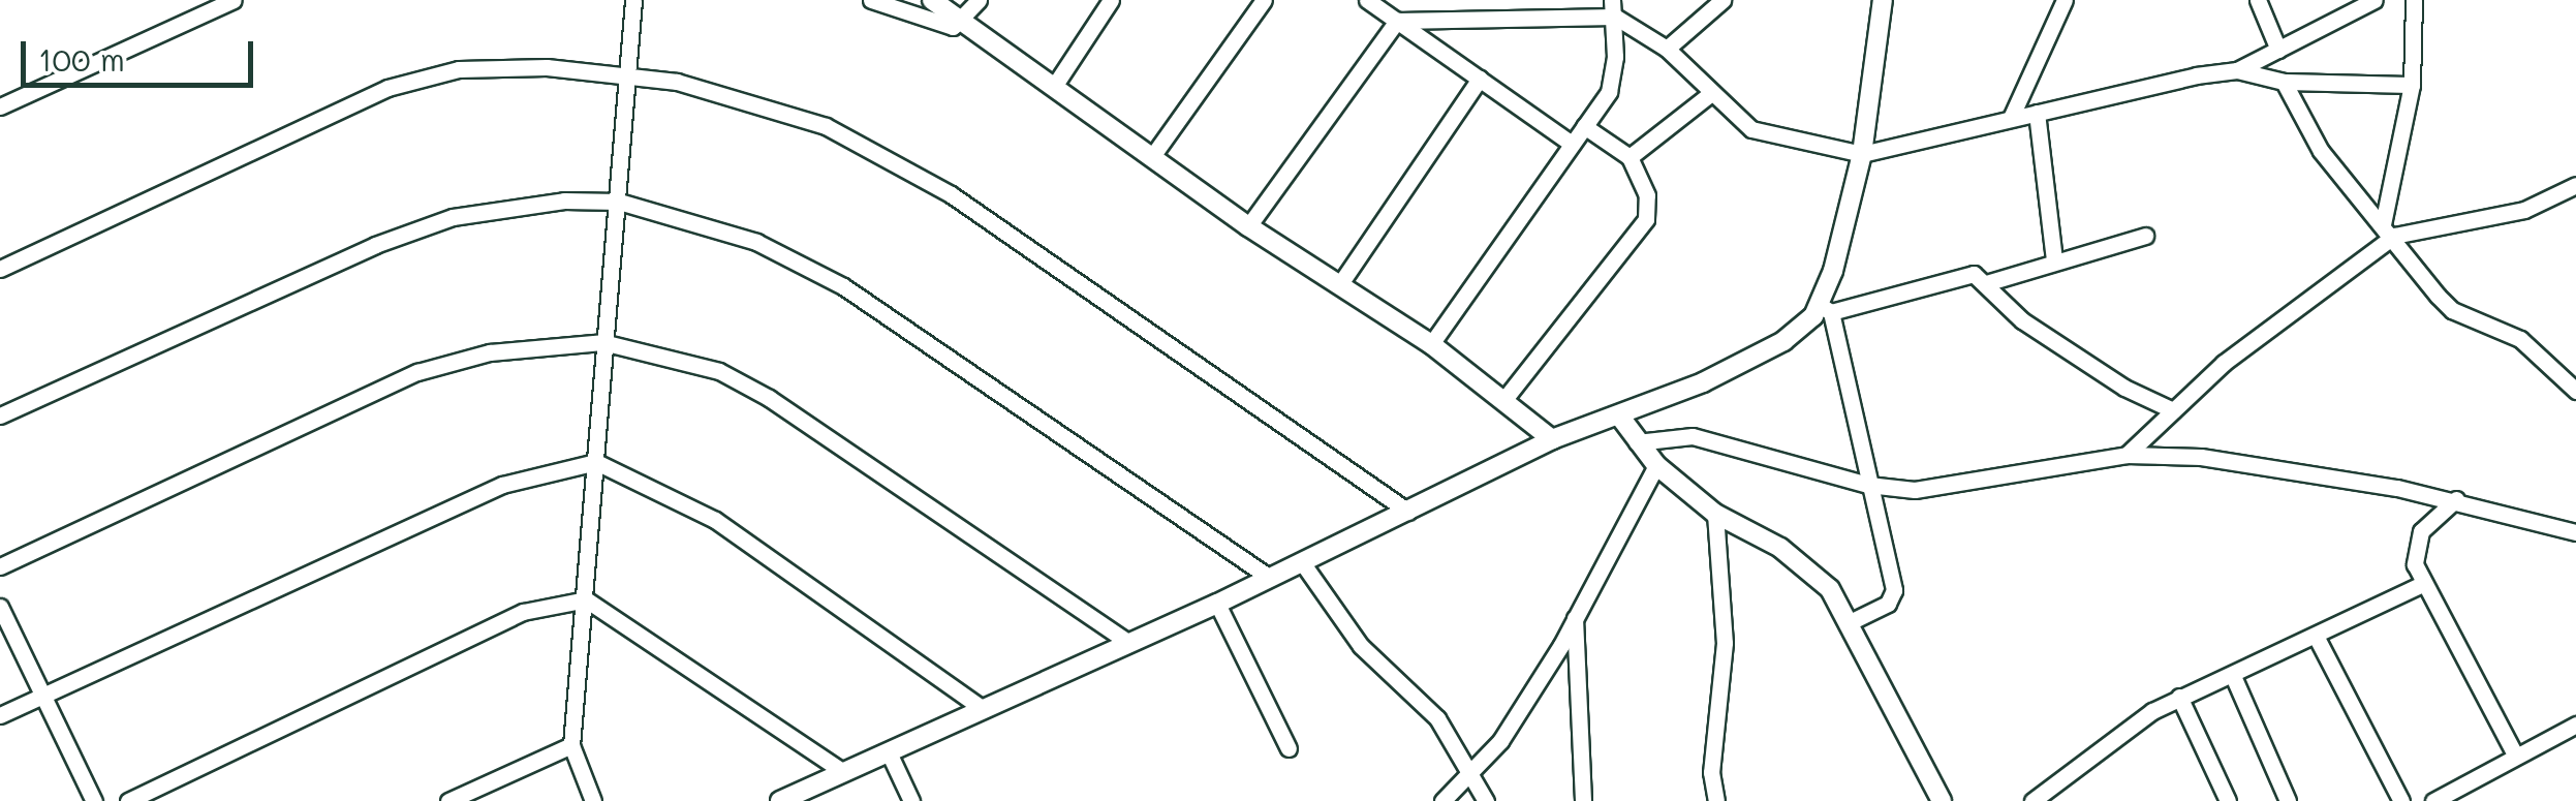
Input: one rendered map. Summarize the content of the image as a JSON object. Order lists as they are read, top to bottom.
{
  "scale_bar": "100 m"
}
